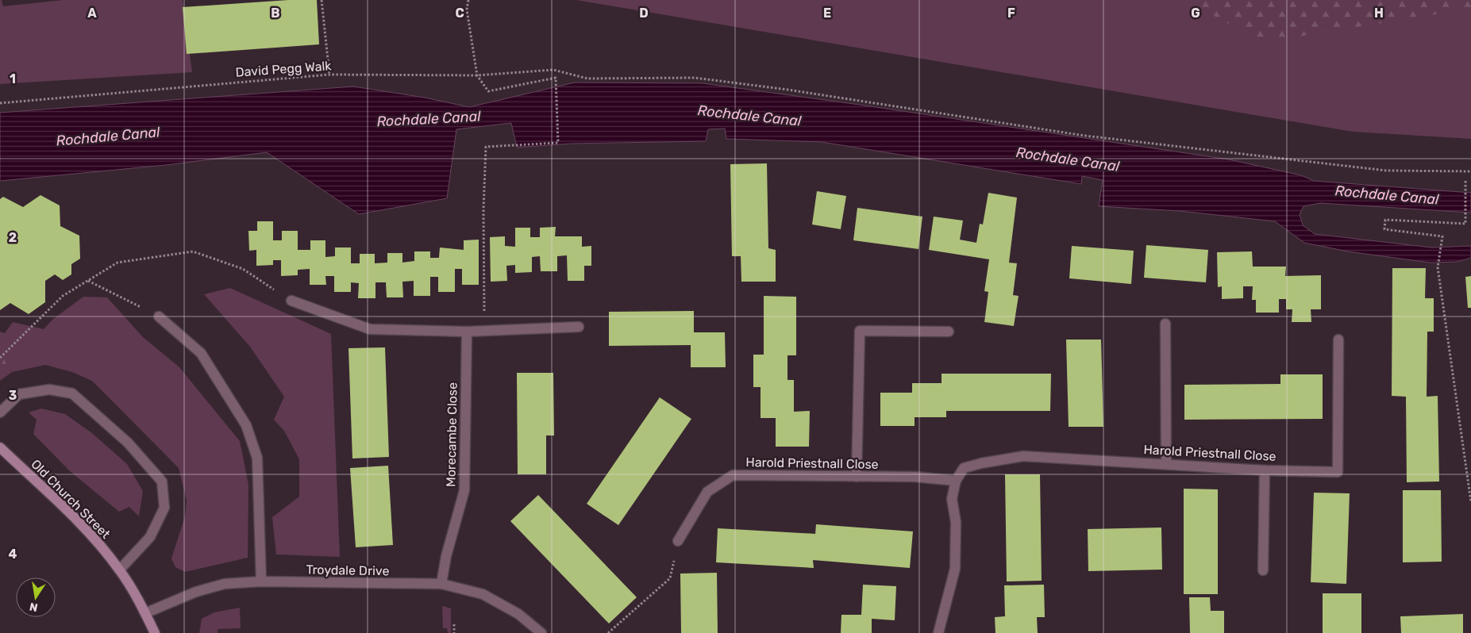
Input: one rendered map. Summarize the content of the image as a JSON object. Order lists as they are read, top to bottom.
{
  "streets": {
    "street": [
      "Morecambe Close",
      "Harold Priestnall Close",
      "Old Church Street",
      "Troydale Drive"
    ],
    "path": ["David Pegg Walk"]
  },
  "crossings": [
    ["Morecambe Close", "Troydale Drive"],
    ["Old Church Street", "Troydale Drive"]
  ],
  "water": ["Rochdale Canal"],
  "north": "bottom",
  "grid": {
    "columns": [
      "A",
      "B",
      "C",
      "D",
      "E",
      "F",
      "G",
      "H"
    ],
    "rows": [
      "1",
      "2",
      "3",
      "4"
    ]
  }
}
